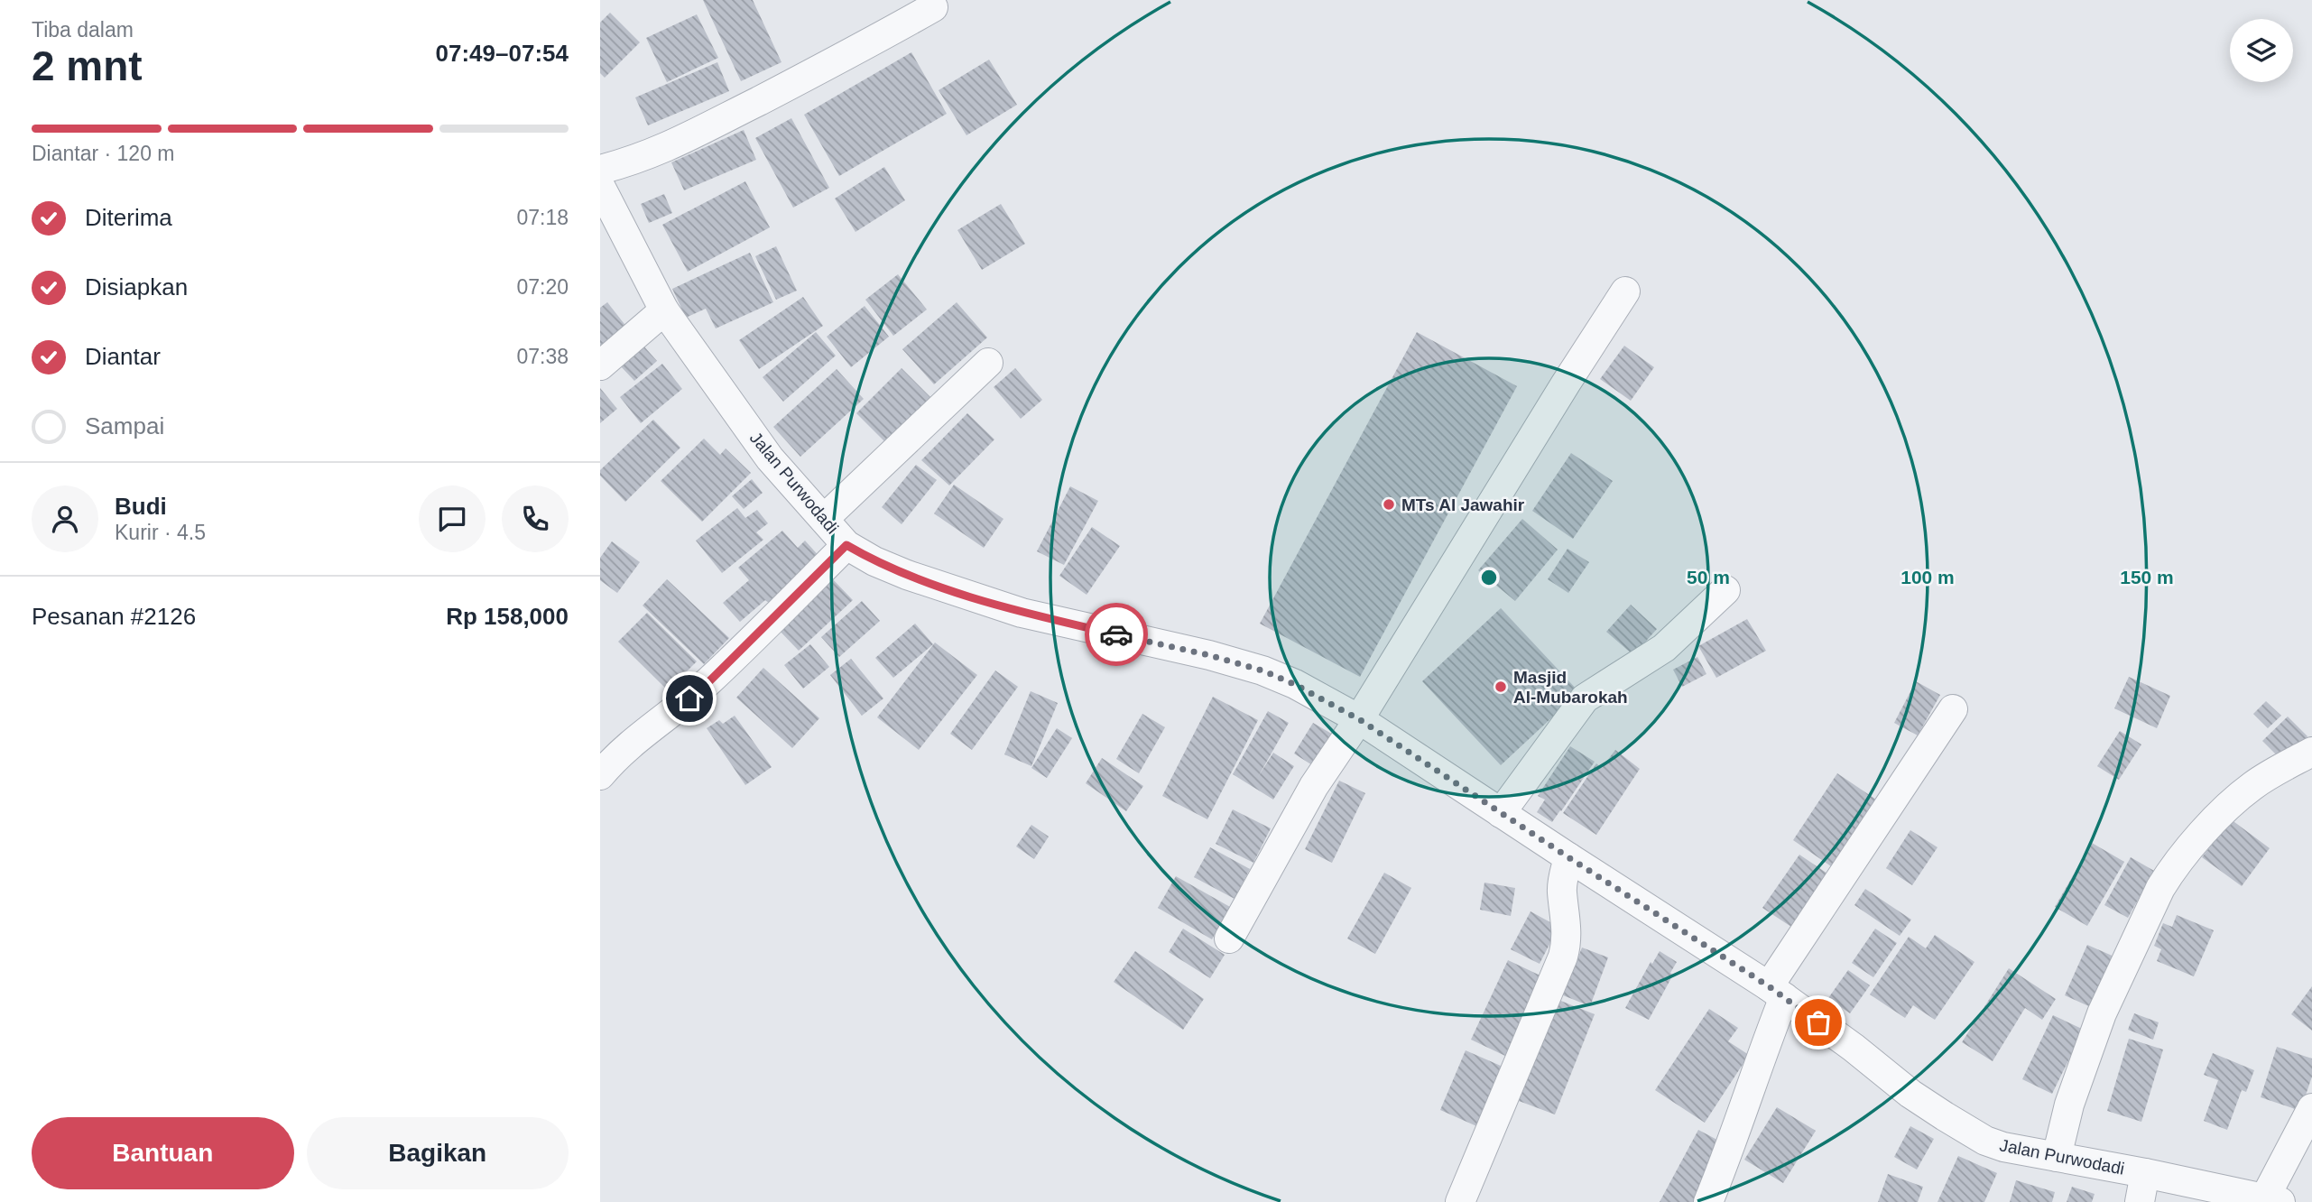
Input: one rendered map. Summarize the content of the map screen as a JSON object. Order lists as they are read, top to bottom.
{
  "streets": {
    "street": ["Jalan Purwodadi"]
  },
  "places": ["MTs Al Jawahir", "Masjid Al-Mubarokah"],
  "page": {
    "heading": ["2 mnt", "Tiba dalam", "07:49–07:54"],
    "panel": [
      "Budi",
      "Kurir · 4.5",
      "Pesanan #2126",
      "Rp 158,000"
    ],
    "bar": "Diantar · 120 m",
    "list": [
      ["Diterima", "07:18"],
      ["Disiapkan", "07:20"],
      ["Diantar", "07:38"],
      "Sampai"
    ],
    "buttons": ["Bantuan", "Bagikan"]
  },
  "rings": ["50 m", "100 m", "150 m"]
}
